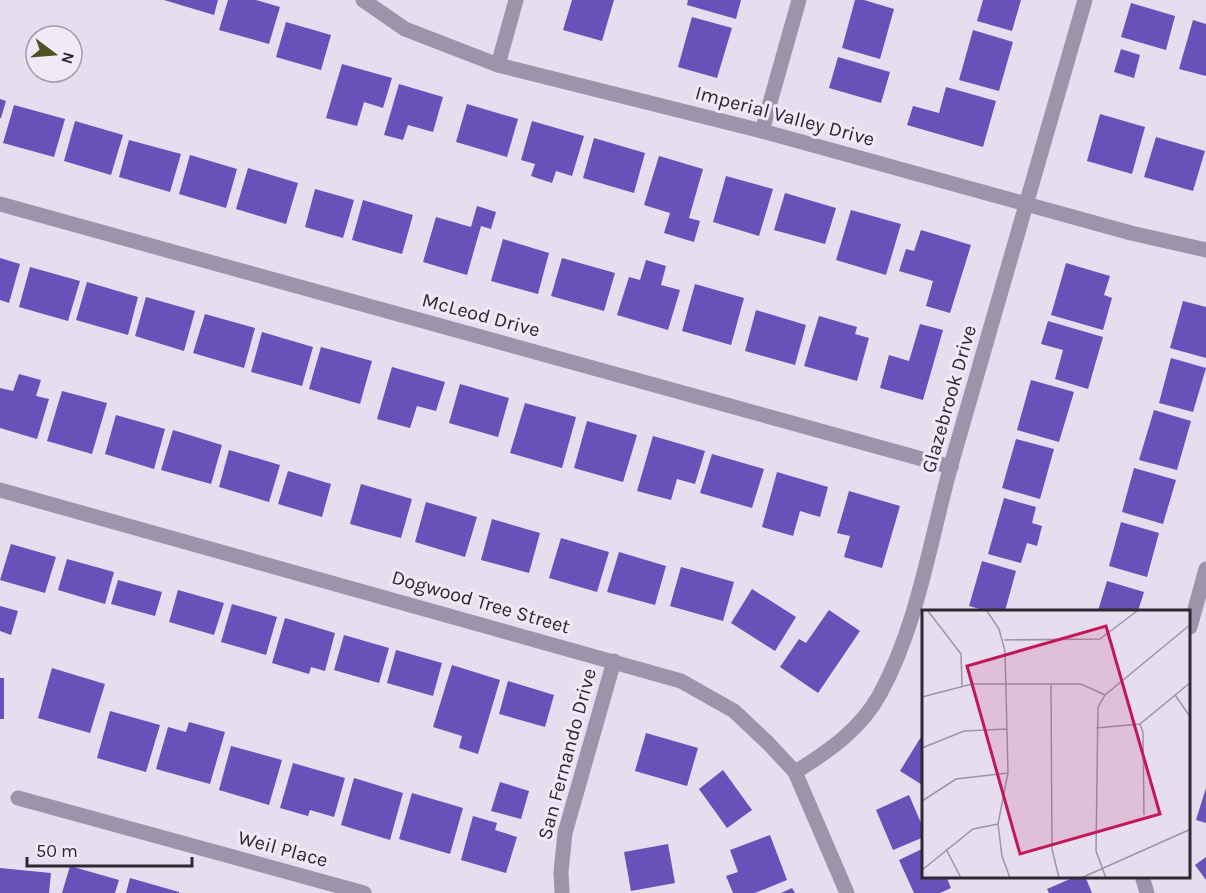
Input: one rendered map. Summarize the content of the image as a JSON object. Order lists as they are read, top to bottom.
{
  "streets": {
    "street": [
      "Imperial Valley Drive",
      "McLeod Drive",
      "Glazebrook Drive",
      "Dogwood Tree Street",
      "San Fernando Drive",
      "Weil Place"
    ]
  },
  "crossings": [
    ["Imperial Valley Drive", "Glazebrook Drive"],
    ["McLeod Drive", "Glazebrook Drive"],
    ["Glazebrook Drive", "Dogwood Tree Street"],
    ["Dogwood Tree Street", "San Fernando Drive"]
  ],
  "scale_bar": "50 m",
  "north": "right"
}
